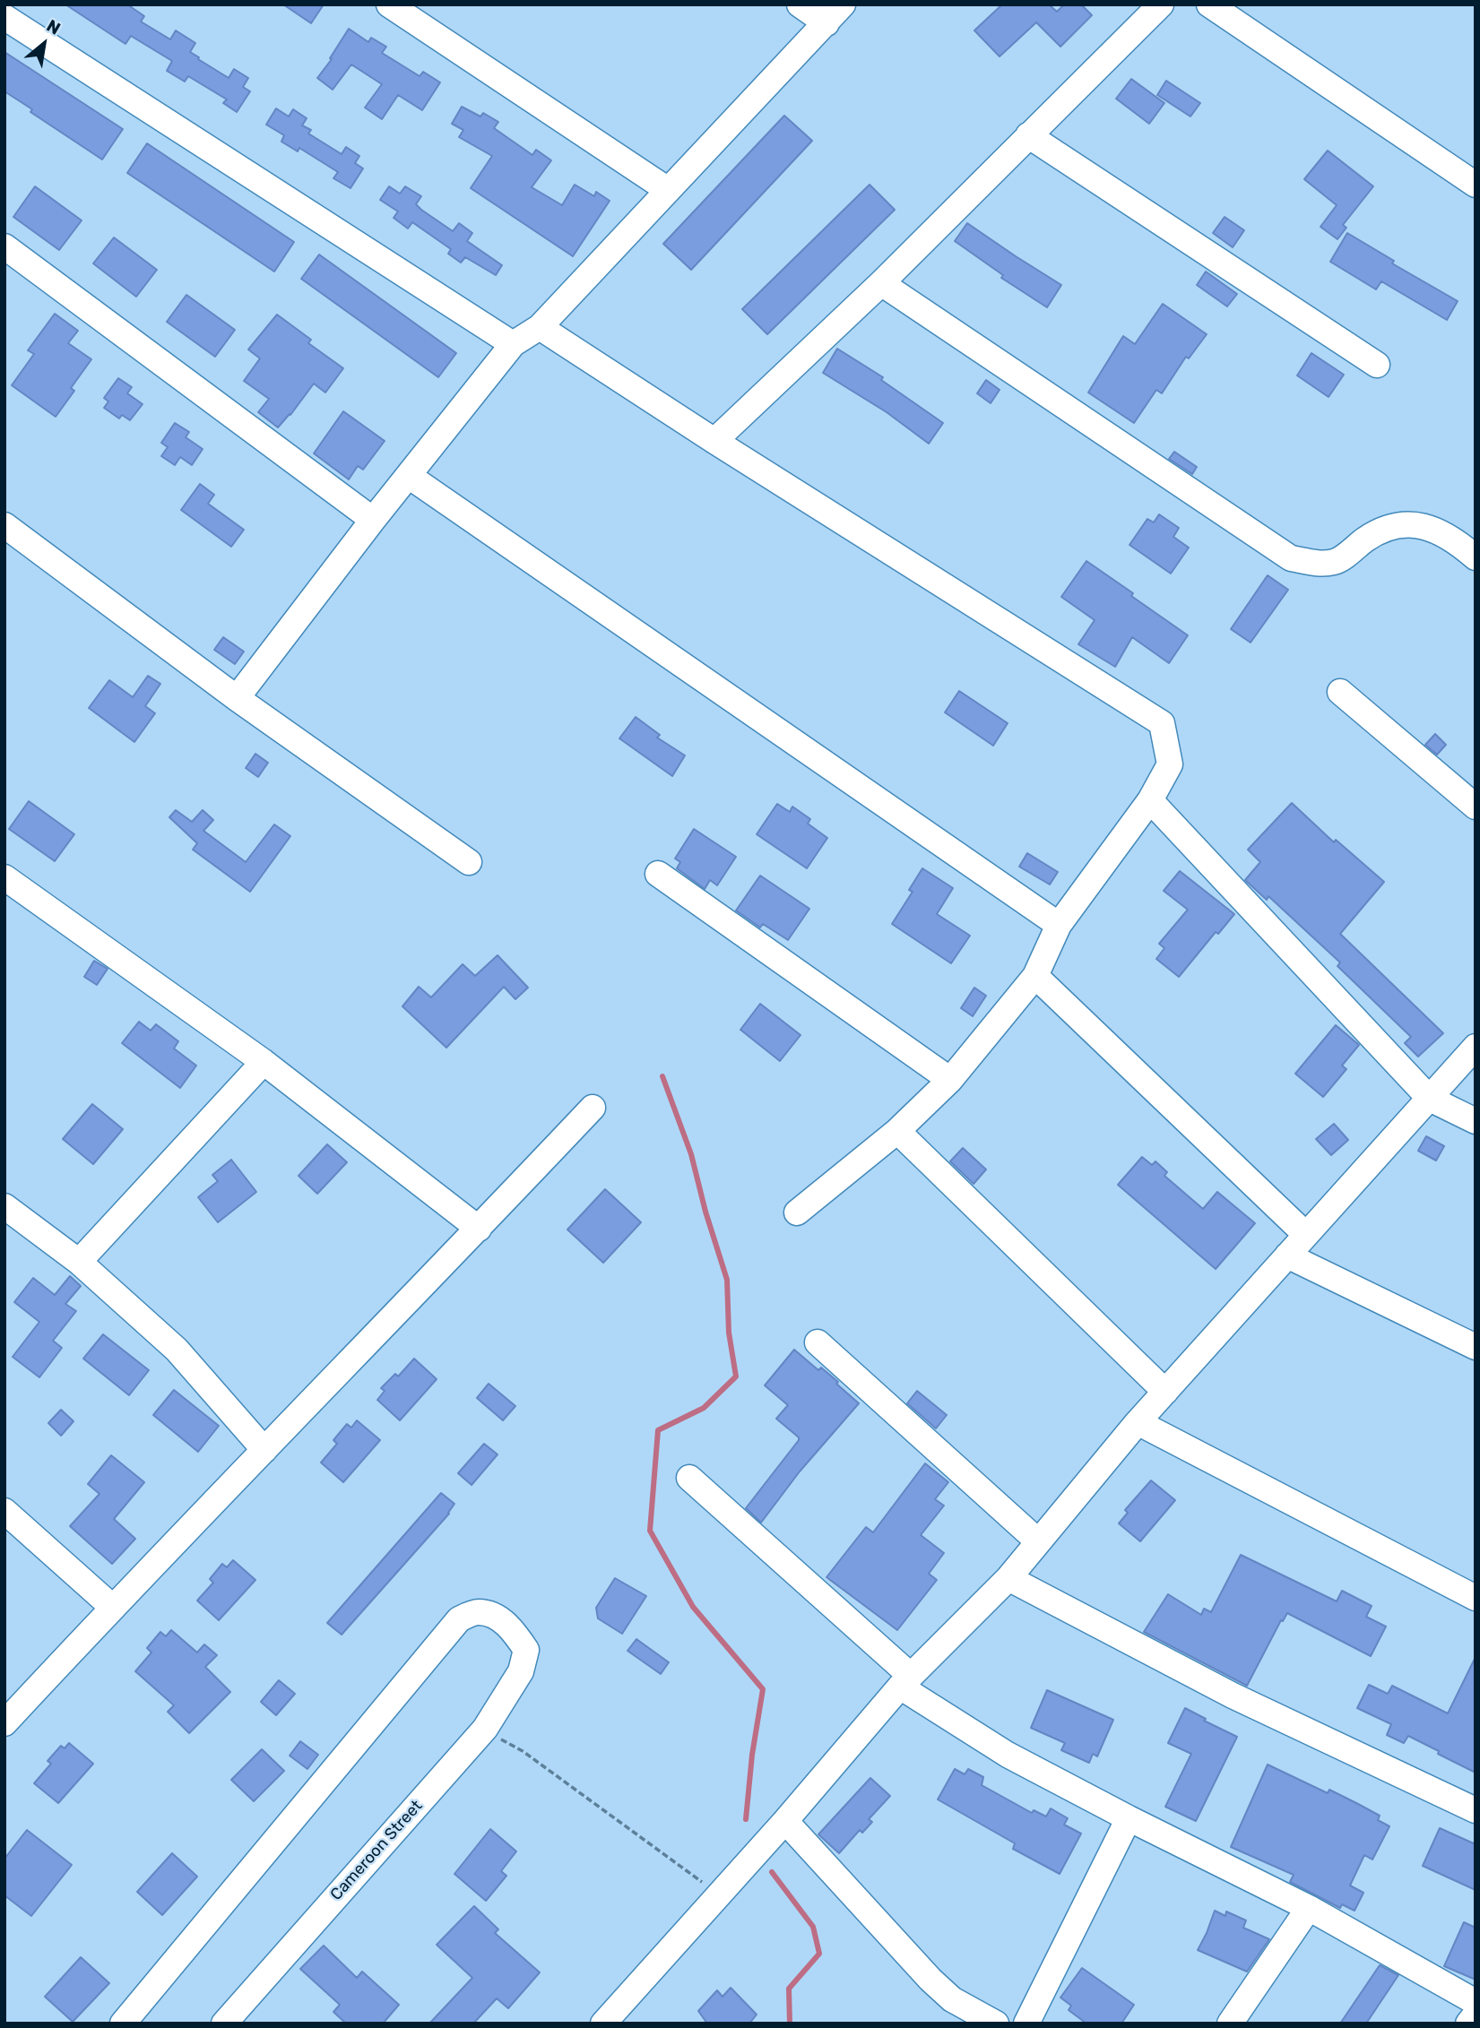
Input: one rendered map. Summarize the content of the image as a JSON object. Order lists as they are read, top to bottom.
{
  "streets": {
    "street": ["Cameroon Street"]
  },
  "north": "top right"
}
